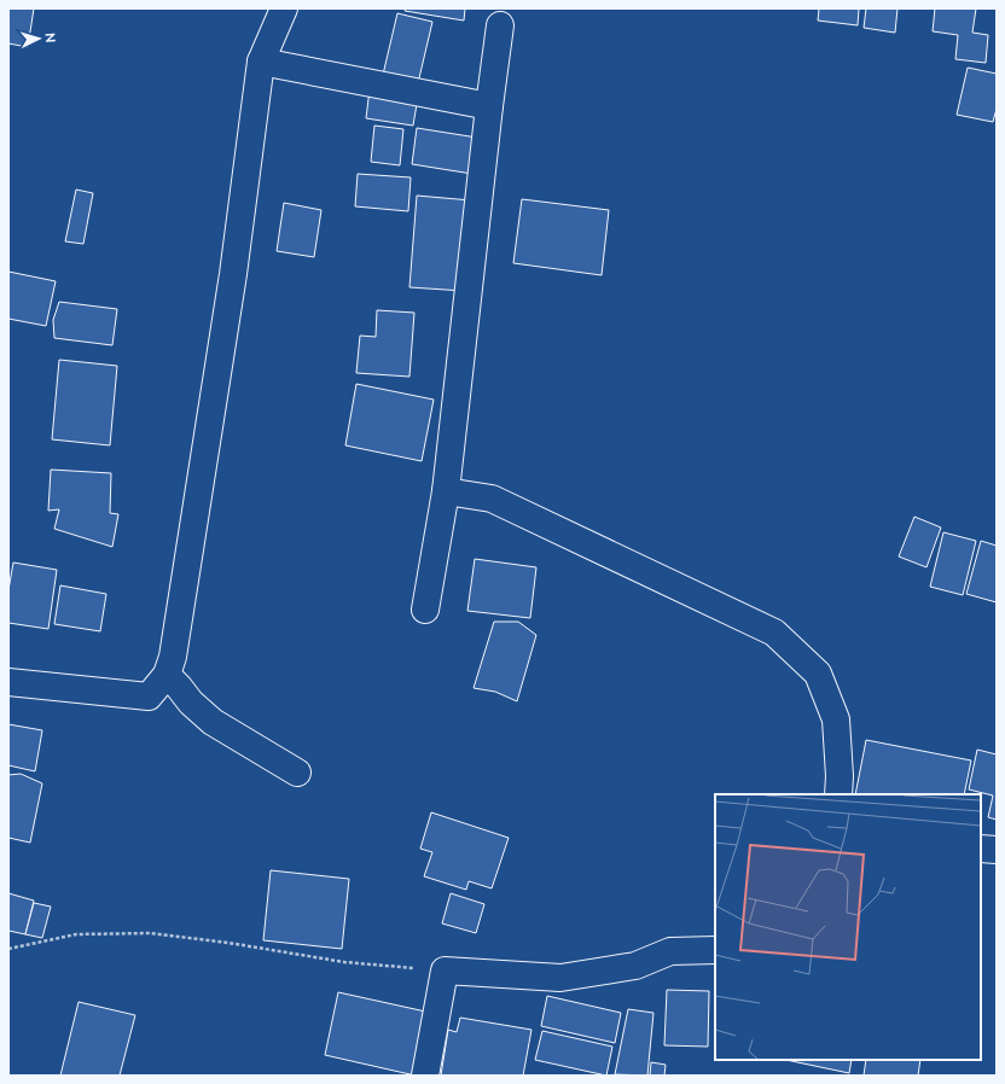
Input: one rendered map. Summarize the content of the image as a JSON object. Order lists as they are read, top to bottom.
{
  "north": "right"
}
